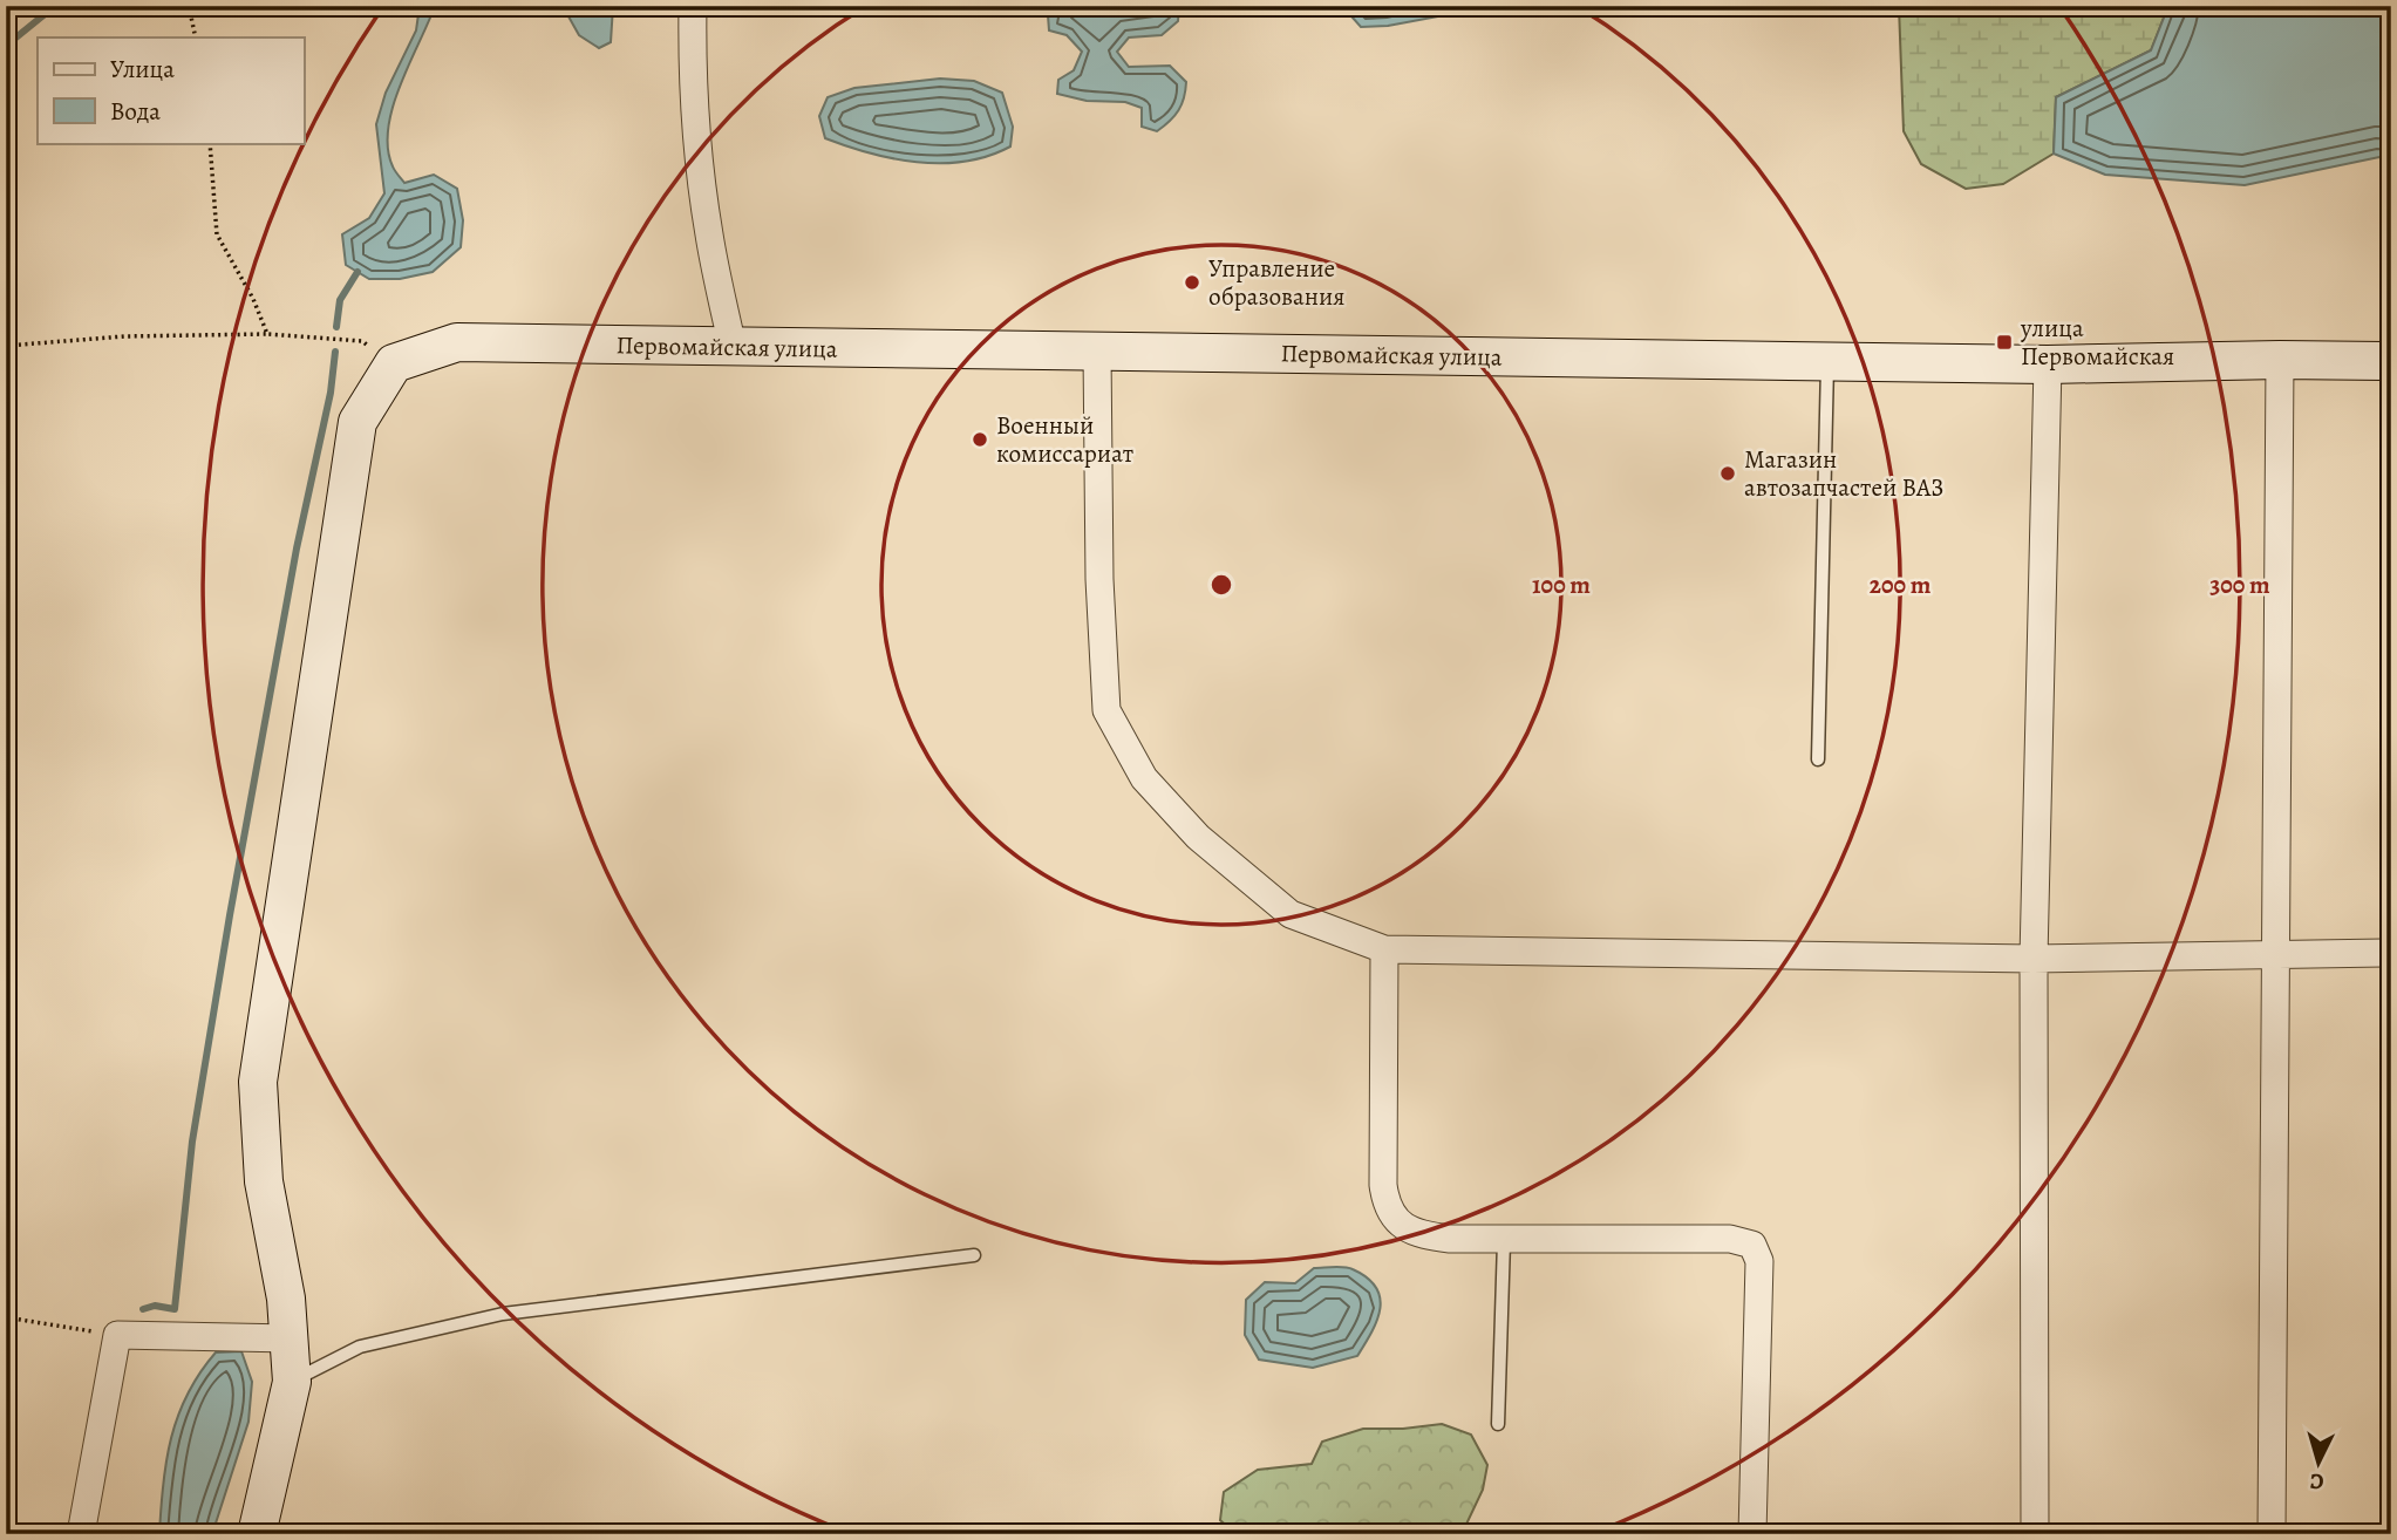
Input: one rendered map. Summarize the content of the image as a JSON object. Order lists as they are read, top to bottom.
{
  "streets": {
    "street": ["Первомайская улица"]
  },
  "places": {
    "other": ["Управление образования", "Военный комиссариат", "Магазин автозапчастей ВАЗ"],
    "transit": ["улица Первомайская"]
  },
  "legend": ["Улица", "Вода"],
  "north": "bottom",
  "rings": ["100 m", "200 m", "300 m"]
}
